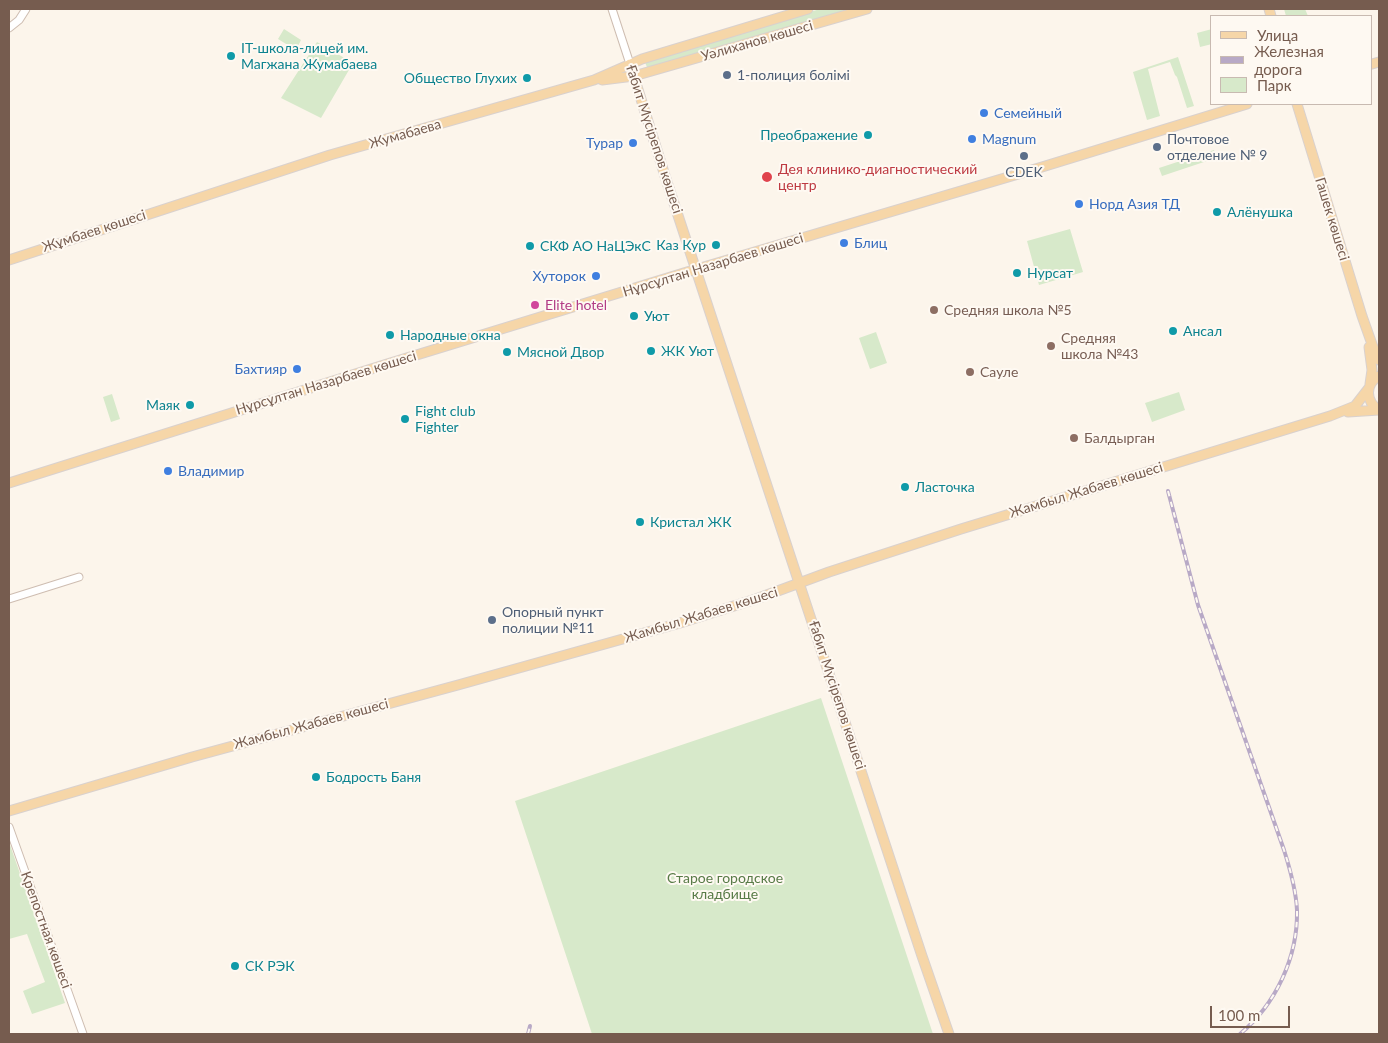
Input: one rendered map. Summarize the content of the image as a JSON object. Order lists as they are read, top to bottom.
{
  "streets": {
    "main road": [
      "Уәлиханов көшесі",
      "Жумабаева",
      "Ғабит Мүсірепов көшесі",
      "Гашек көшесі",
      "Жұмбаев көшесі",
      "Нұрсұлтан Назарбаев көшесі",
      "Жамбыл Жабаев көшесі"
    ],
    "street": ["Крепостная көшесі"]
  },
  "crossings": [
    ["Уәлиханов көшесі", "Жумабаева"],
    ["Уәлиханов көшесі", "Ғабит Мүсірепов көшесі"],
    ["Жумабаева", "Ғабит Мүсірепов көшесі"],
    ["Жумабаева", "Жұмбаев көшесі"],
    ["Ғабит Мүсірепов көшесі", "Нұрсұлтан Назарбаев көшесі"],
    ["Ғабит Мүсірепов көшесі", "Жамбыл Жабаев көшесі"]
  ],
  "parks": ["Старое городское кладбище"],
  "places": [
    "IT-школа-лицей им. Магжана Жумабаева",
    "1-полиция болiмi",
    "Общество Глухих",
    "Семейный",
    "Преображение",
    "Magnum",
    "Турар",
    "Почтовое отделение № 9",
    "CDEK",
    "Дея клинико-диагностический центр",
    "Норд Азия ТД",
    "Алёнушка",
    "Блиц",
    "Каз Кур",
    "СКФ АО НаЦЭкС",
    "Нурсат",
    "Хуторок",
    "Elite hotel",
    "Средняя школа №5",
    "Уют",
    "Ансал",
    "Народные окна",
    "Средняя школа №43",
    "ЖК Уют",
    "Мясной Двор",
    "Бахтияр",
    "Сауле",
    "Маяк",
    "Fight club Fighter",
    "Балдырган",
    "Владимир",
    "Ласточка",
    "Кристал ЖК",
    "Опорный пункт полиции №11",
    "Бодрость Баня",
    "СК РЭК"
  ],
  "legend": ["Улица", "Железная дорога", "Парк"],
  "scale_bar": "100 m"
}
